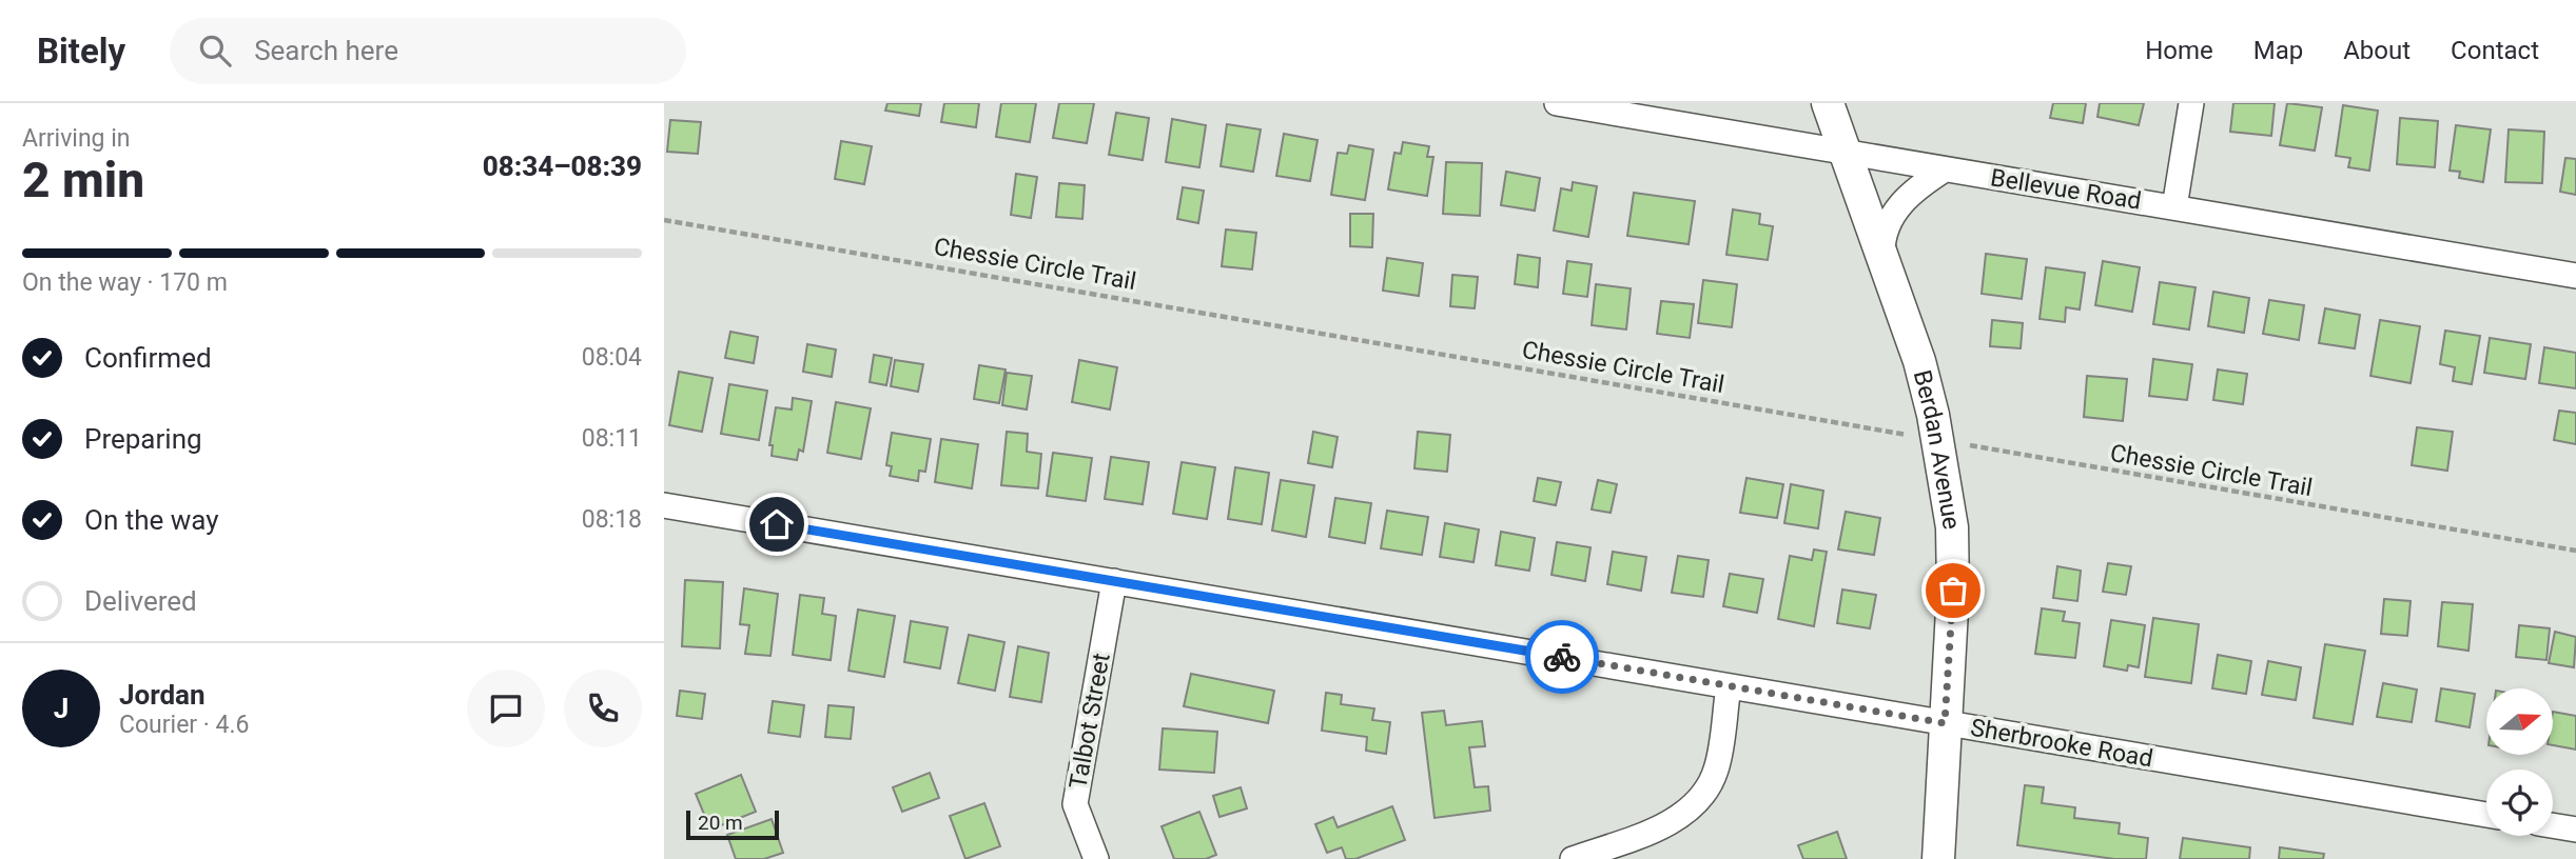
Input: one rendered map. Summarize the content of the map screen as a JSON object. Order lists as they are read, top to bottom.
{
  "streets": {
    "street": [
      "Bellevue Road",
      "Berdan Avenue",
      "Talbot Street",
      "Sherbrooke Road"
    ],
    "path": ["Chessie Circle Trail"]
  },
  "crossings": [
    ["Bellevue Road", "Berdan Avenue"],
    ["Chessie Circle Trail", "Berdan Avenue"],
    ["Berdan Avenue", "Sherbrooke Road"],
    ["Talbot Street", "Sherbrooke Road"]
  ],
  "scale_bar": "20 m",
  "north": "right",
  "page": {
    "header": "Bitely",
    "search": "Search here",
    "nav": [
      "Home",
      "Map",
      "About",
      "Contact"
    ],
    "heading": ["2 min", "Arriving in", "08:34–08:39"],
    "panel": ["Jordan", "Courier · 4.6"],
    "bar": "On the way · 170 m",
    "list": [
      ["Confirmed", "08:04"],
      ["Preparing", "08:11"],
      ["On the way", "08:18"],
      "Delivered"
    ],
    "round": "J",
    "scale": "20 m"
  }
}
